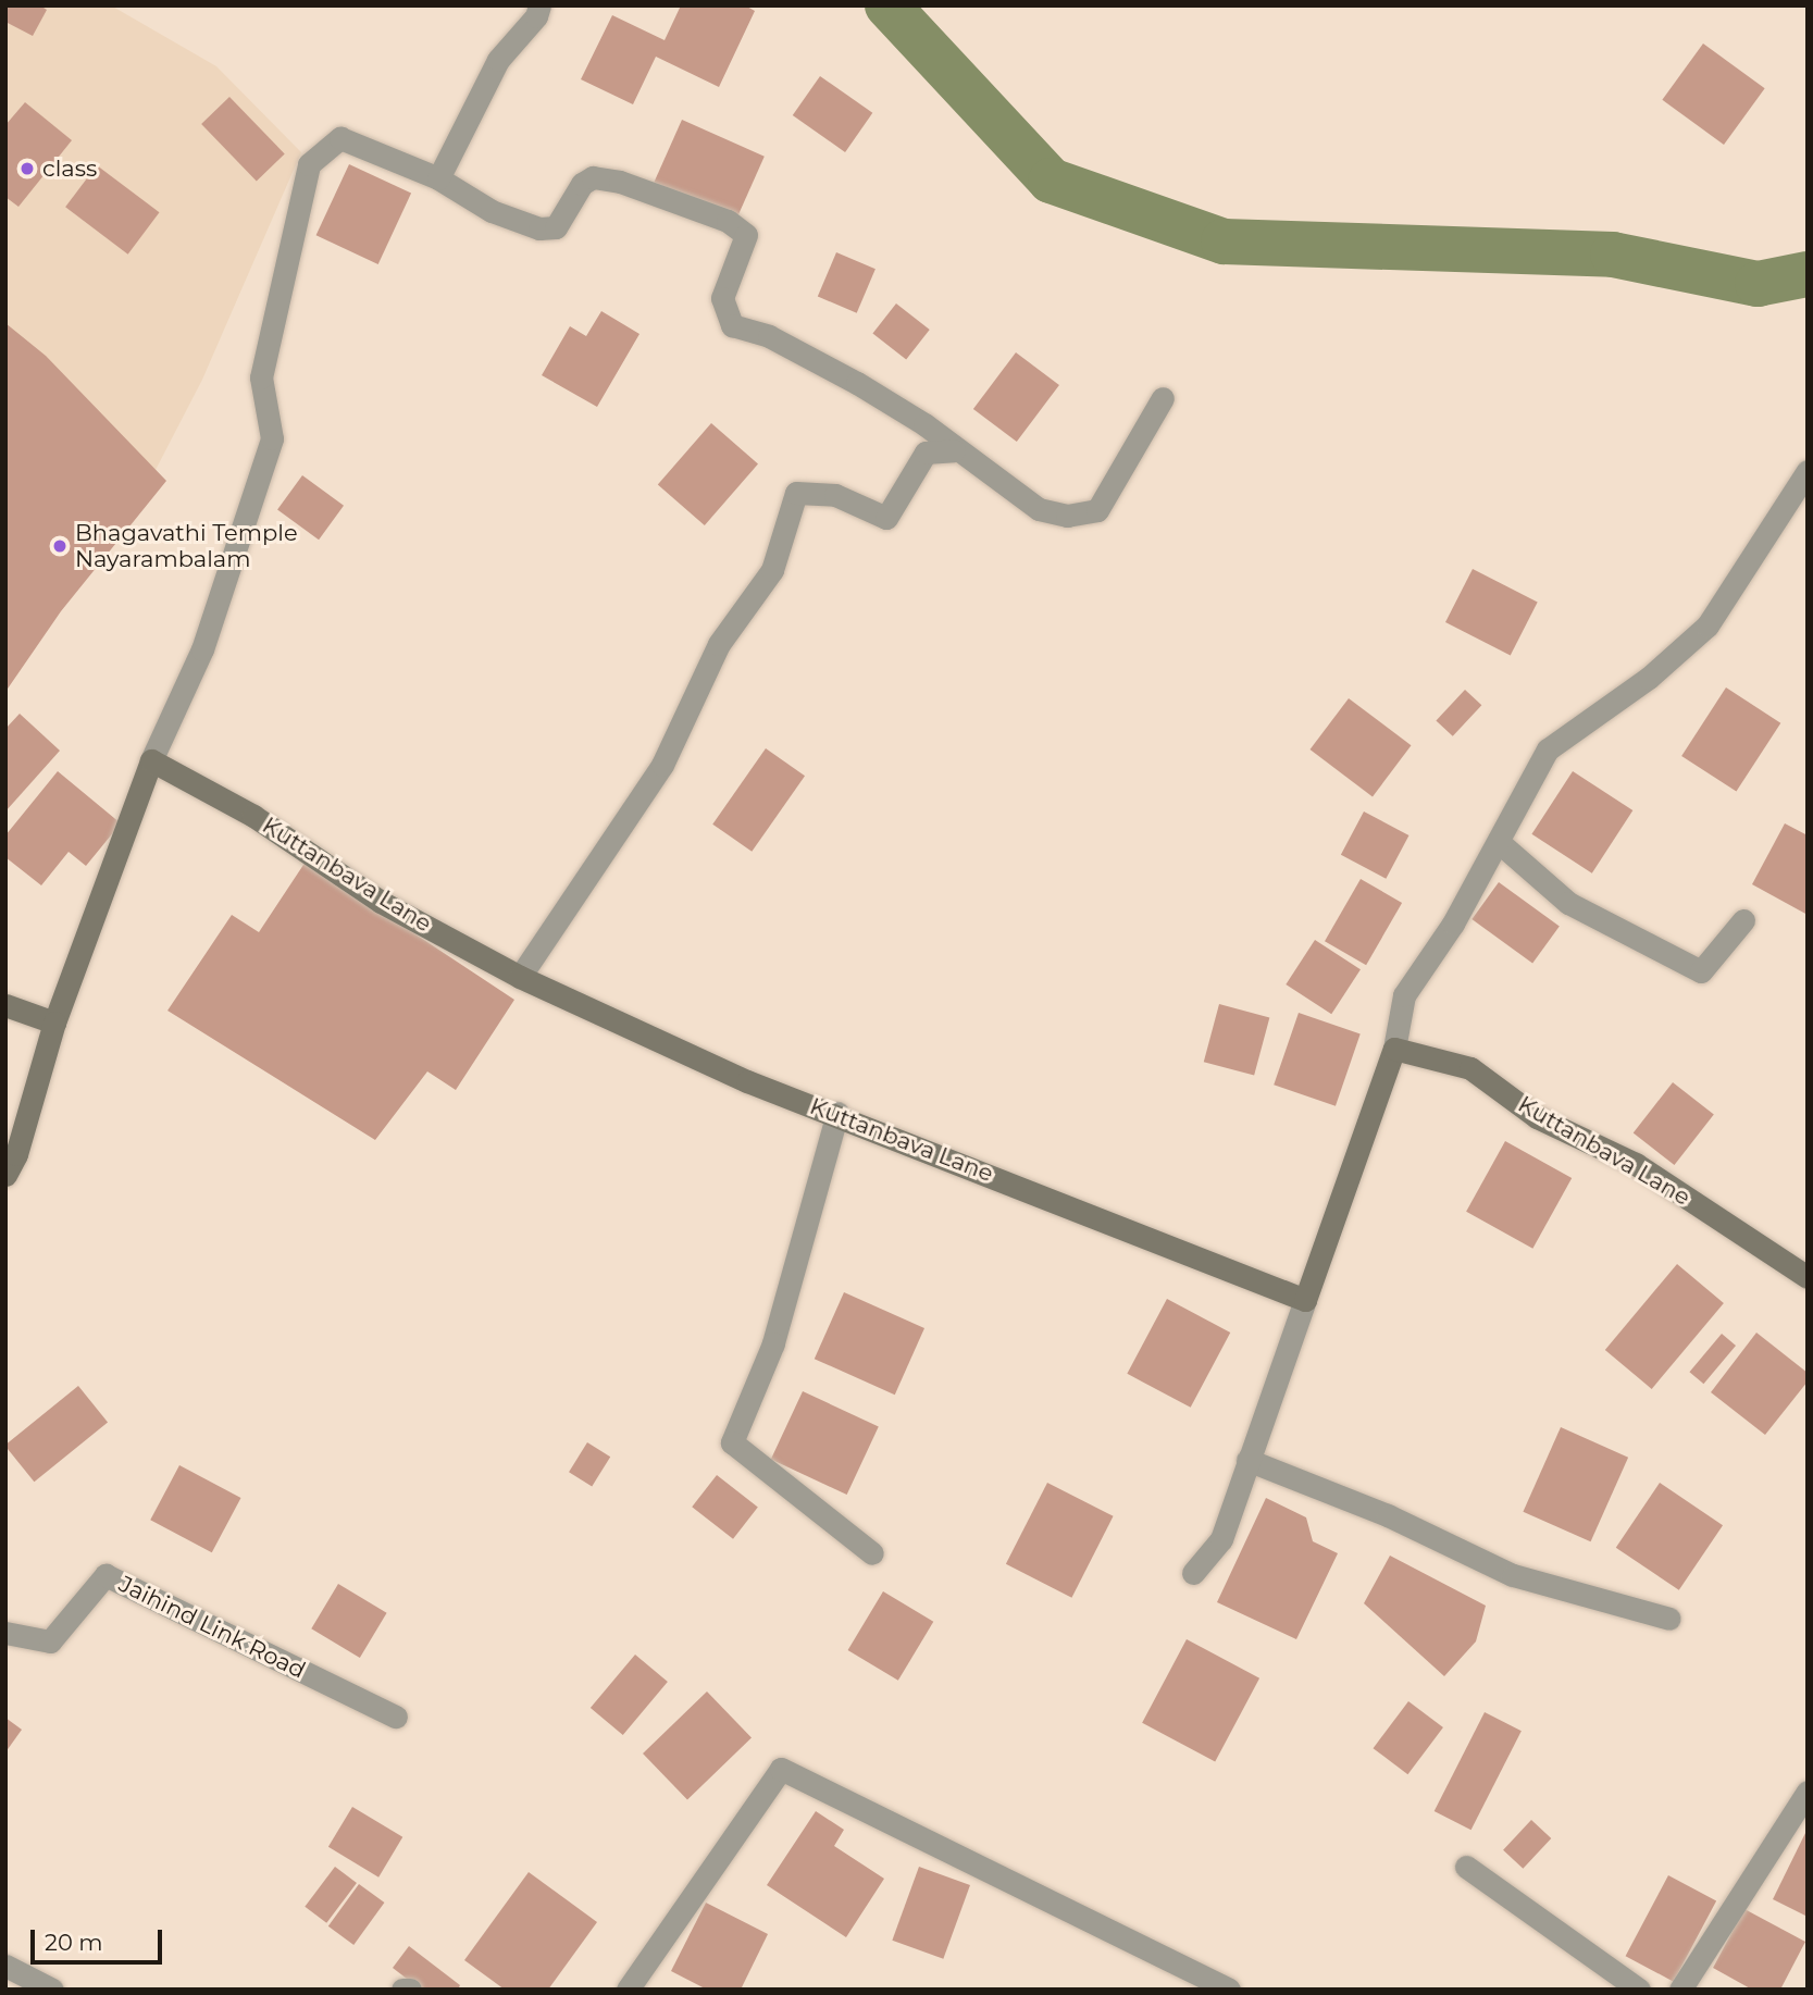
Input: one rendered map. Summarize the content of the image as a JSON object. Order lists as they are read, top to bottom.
{
  "streets": {
    "street": ["Kuttanbava Lane", "Jaihind Link Road"]
  },
  "places": ["class", "Bhagavathi Temple Nayarambalam"],
  "scale_bar": "20 m"
}
